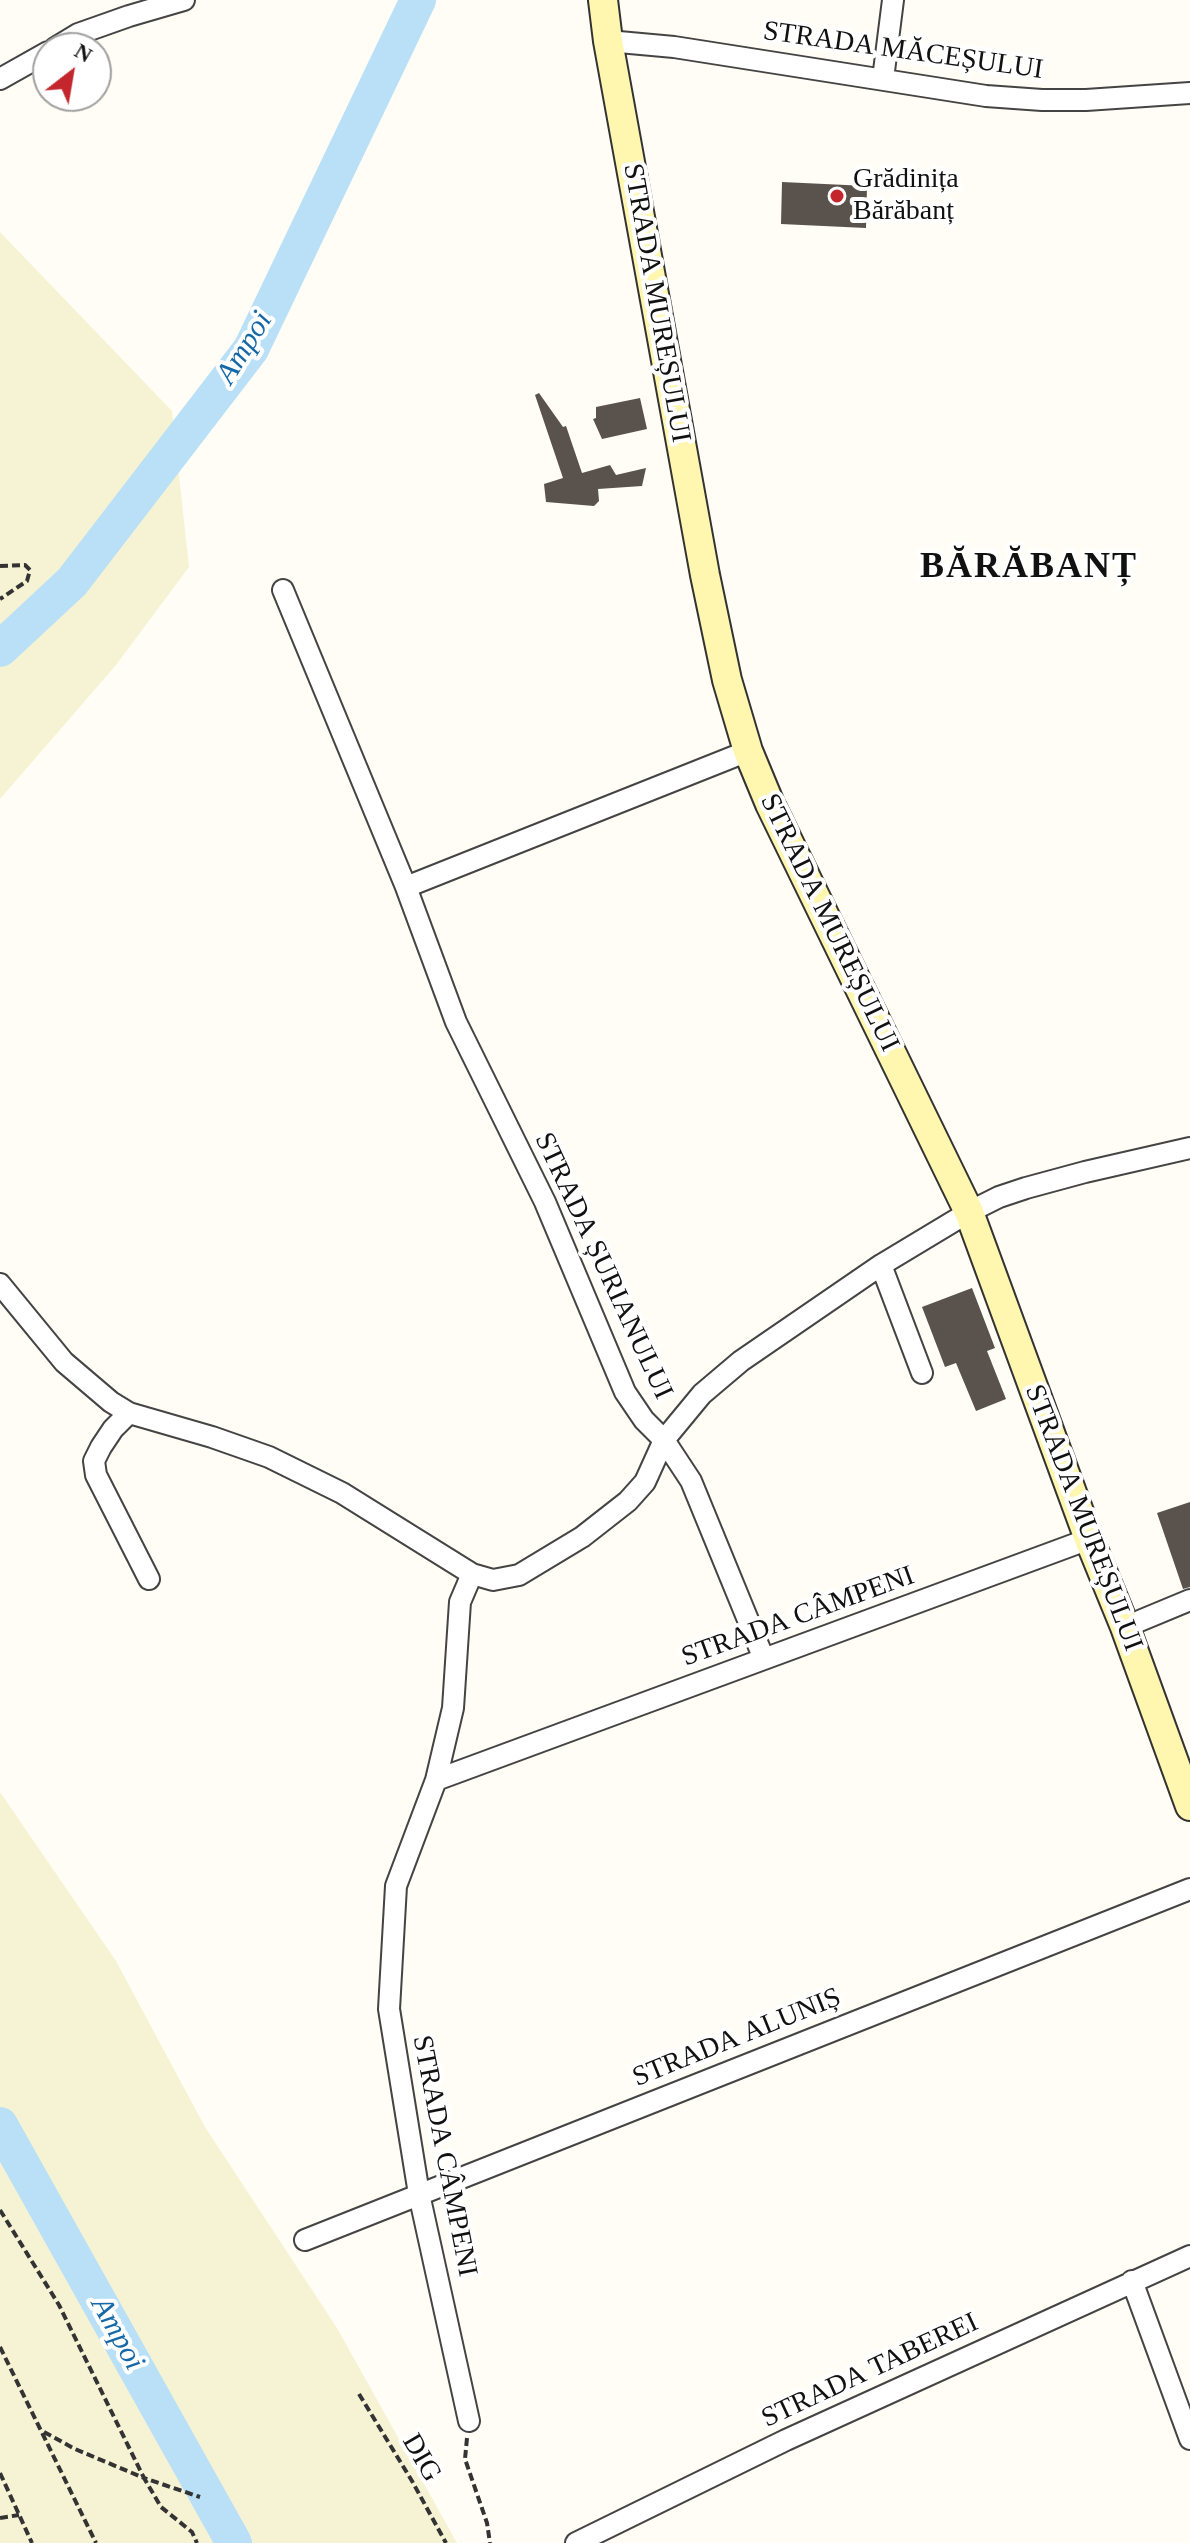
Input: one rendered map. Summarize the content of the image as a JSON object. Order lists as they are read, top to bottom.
{
  "streets": {
    "street": [
      "STRADA MĂCEȘULUI",
      "STRADA MUREȘULUI",
      "STRADA ȘURIANULUI",
      "STRADA CÂMPENI",
      "STRADA ALUNIȘ",
      "STRADA TABEREI"
    ],
    "path": ["DIG"]
  },
  "crossings": [
    ["STRADA MĂCEȘULUI", "STRADA MUREȘULUI"],
    ["STRADA MUREȘULUI", "STRADA CÂMPENI"],
    ["STRADA ȘURIANULUI", "STRADA CÂMPENI"],
    ["STRADA CÂMPENI", "STRADA ALUNIȘ"]
  ],
  "districts": ["BĂRĂBANȚ"],
  "water": ["Ampoi"],
  "places": ["Grădinița Bărăbanț"],
  "north": "top right"
}
